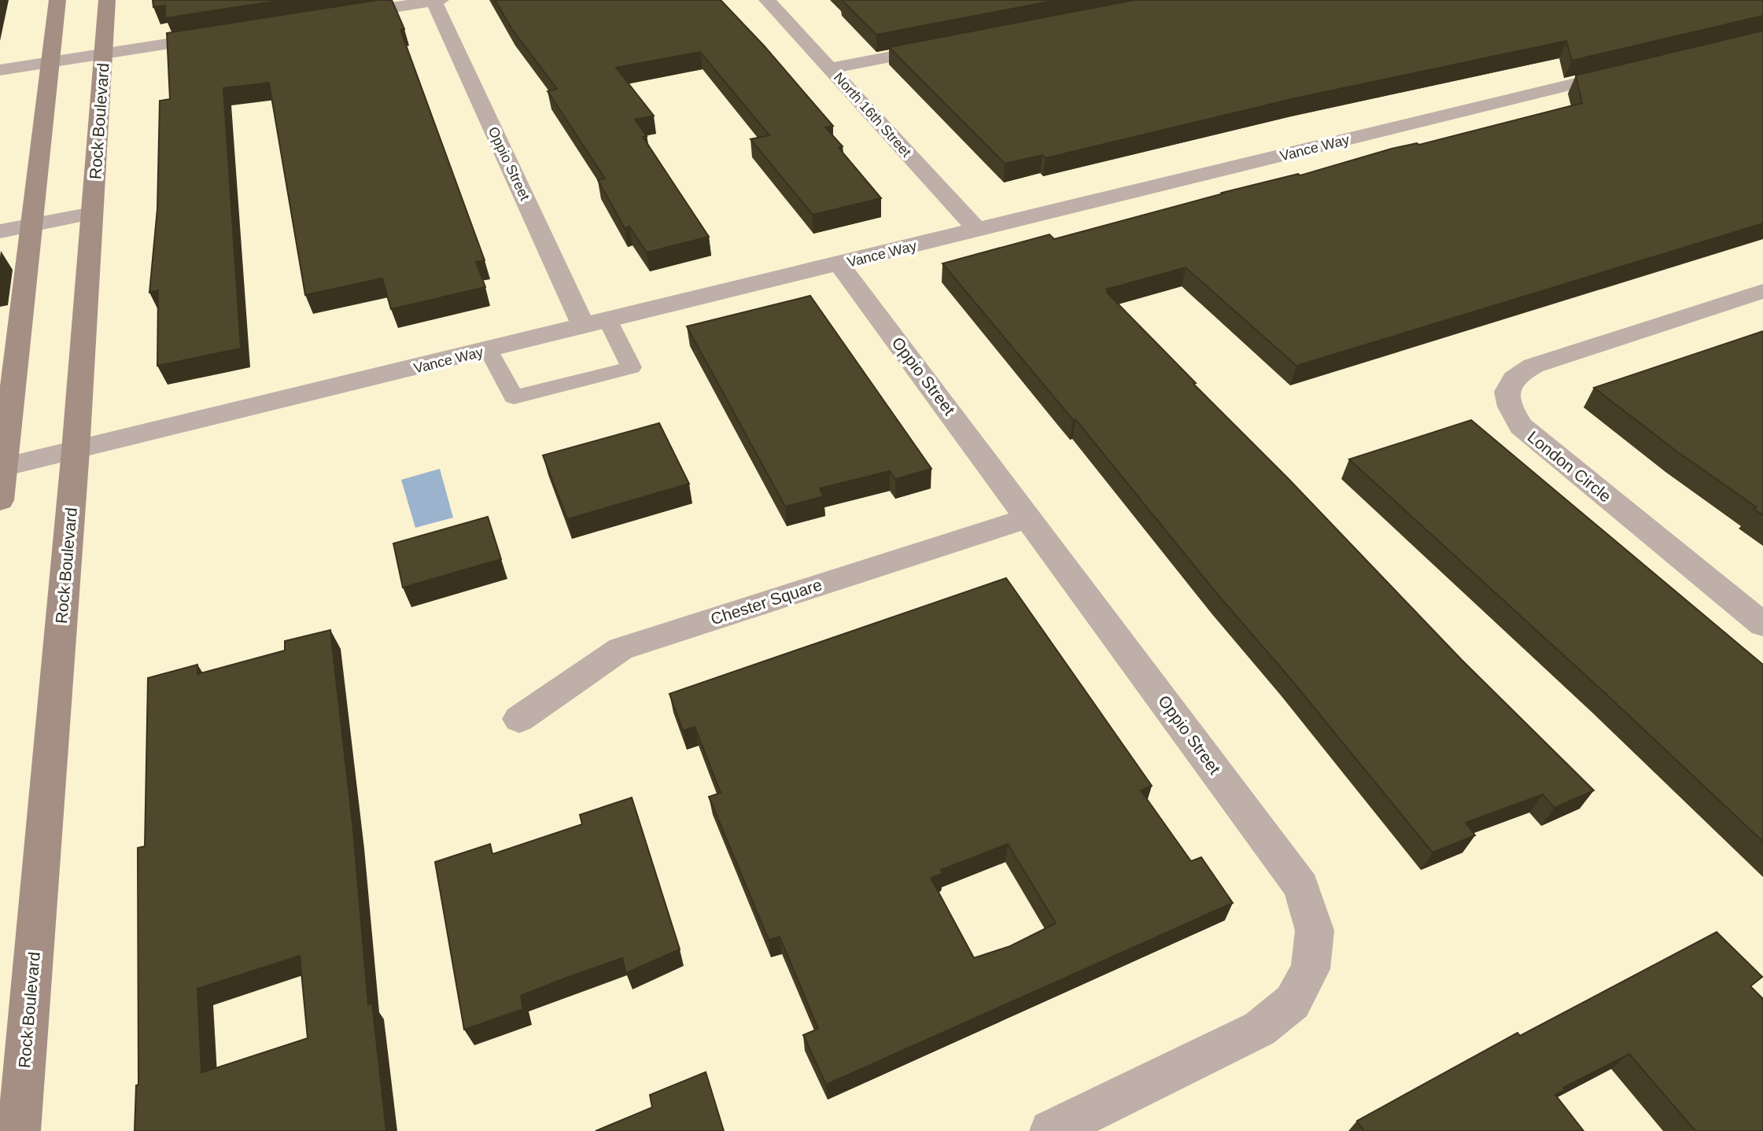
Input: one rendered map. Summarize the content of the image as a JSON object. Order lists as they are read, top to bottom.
{
  "streets": {
    "main road": ["Rock Boulevard"],
    "street": [
      "North 16th Street",
      "Vance Way",
      "Oppio Street",
      "London Circle",
      "Chester Square"
    ]
  },
  "crossings": [
    ["North 16th Street", "Vance Way"],
    ["Rock Boulevard", "Vance Way"],
    ["Vance Way", "Oppio Street"],
    ["Oppio Street", "Chester Square"]
  ]
}
